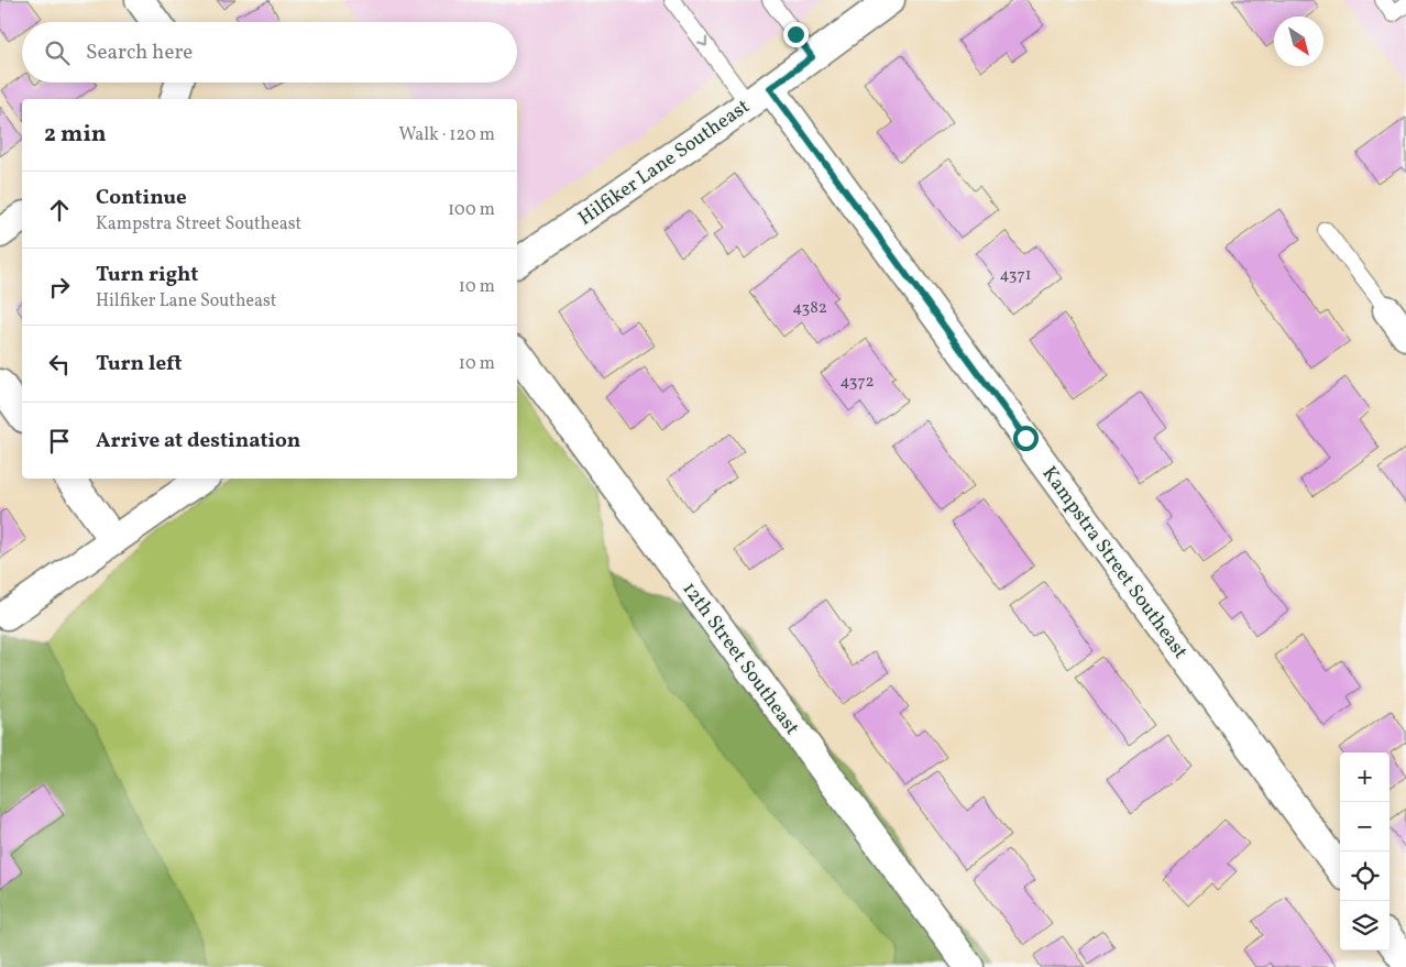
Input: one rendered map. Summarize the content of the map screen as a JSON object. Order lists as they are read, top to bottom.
{
  "streets": {
    "street": ["Hilfiker Lane Southeast", "Kampstra Street Southeast", "12th Street Southeast"]
  },
  "crossings": [
    ["Hilfiker Lane Southeast", "Kampstra Street Southeast"]
  ],
  "house_numbers": ["4371", "4382", "4372"],
  "north": "bottom right",
  "page": {
    "search": "Search here",
    "heading": ["2 min", "Walk · 120 m"],
    "list": [
      ["Continue", "Kampstra Street Southeast", "100 m"],
      ["Turn right", "Hilfiker Lane Southeast", "10 m"],
      ["Turn left", "10 m"],
      "Arrive at destination"
    ],
    "map_buttons": ["+", "−"]
  }
}
